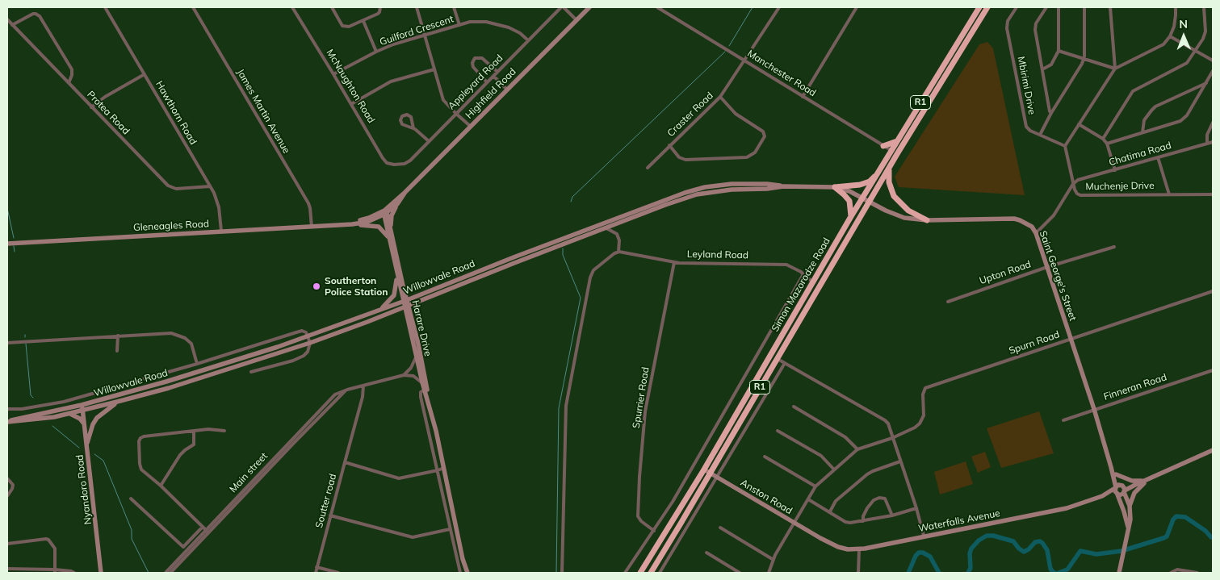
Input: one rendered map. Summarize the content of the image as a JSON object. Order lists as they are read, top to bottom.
{
  "streets": {
    "highway": ["R1", "Simon Mazorodze Road"],
    "main road": [
      "Highfield Road",
      "Gleneagles Road",
      "Saint George's Street",
      "Willowvale Road",
      "Harare Drive",
      "Nyandoro Road",
      "Anston Road",
      "Waterfalls Avenue"
    ],
    "street": [
      "Guilford Crescent",
      "Manchester Road",
      "Appleyard Road",
      "Mbirimi Drive",
      "McNaughton Road",
      "James Martin Avenue",
      "Protea Road",
      "Hawthorn Road",
      "Craster Road",
      "Chatima Road",
      "Muchenje Drive",
      "Leyland Road",
      "Upton Road",
      "Spurn Road",
      "Finneran Road",
      "Spurrier Road",
      "Main street",
      "Soutter road"
    ]
  },
  "crossings": [
    ["Guilford Crescent", "Appleyard Road"],
    ["Guilford Crescent", "McNaughton Road"],
    ["Manchester Road", "Craster Road"],
    ["Manchester Road", "Simon Mazorodze Road"],
    ["Appleyard Road", "McNaughton Road"],
    ["Mbirimi Drive", "Muchenje Drive"],
    ["Highfield Road", "Gleneagles Road"],
    ["Highfield Road", "Harare Drive"],
    ["James Martin Avenue", "Gleneagles Road"],
    ["Protea Road", "Hawthorn Road"],
    ["Hawthorn Road", "Gleneagles Road"],
    ["Chatima Road", "Muchenje Drive"],
    ["Gleneagles Road", "Harare Drive"],
    ["Leyland Road", "Simon Mazorodze Road"],
    ["Leyland Road", "Spurrier Road"],
    ["Upton Road", "Saint George's Street"],
    ["Saint George's Street", "Willowvale Road"],
    ["Saint George's Street", "Simon Mazorodze Road"],
    ["Saint George's Street", "Spurn Road"],
    ["Saint George's Street", "Finneran Road"],
    ["Saint George's Street", "Waterfalls Avenue"],
    ["Willowvale Road", "Simon Mazorodze Road"],
    ["Willowvale Road", "Harare Drive"],
    ["Willowvale Road", "Nyandoro Road"],
    ["Simon Mazorodze Road", "Anston Road"],
    ["Harare Drive", "Soutter road"],
    ["Anston Road", "Waterfalls Avenue"]
  ],
  "places": ["Southerton Police Station"],
  "north": "top"
}
